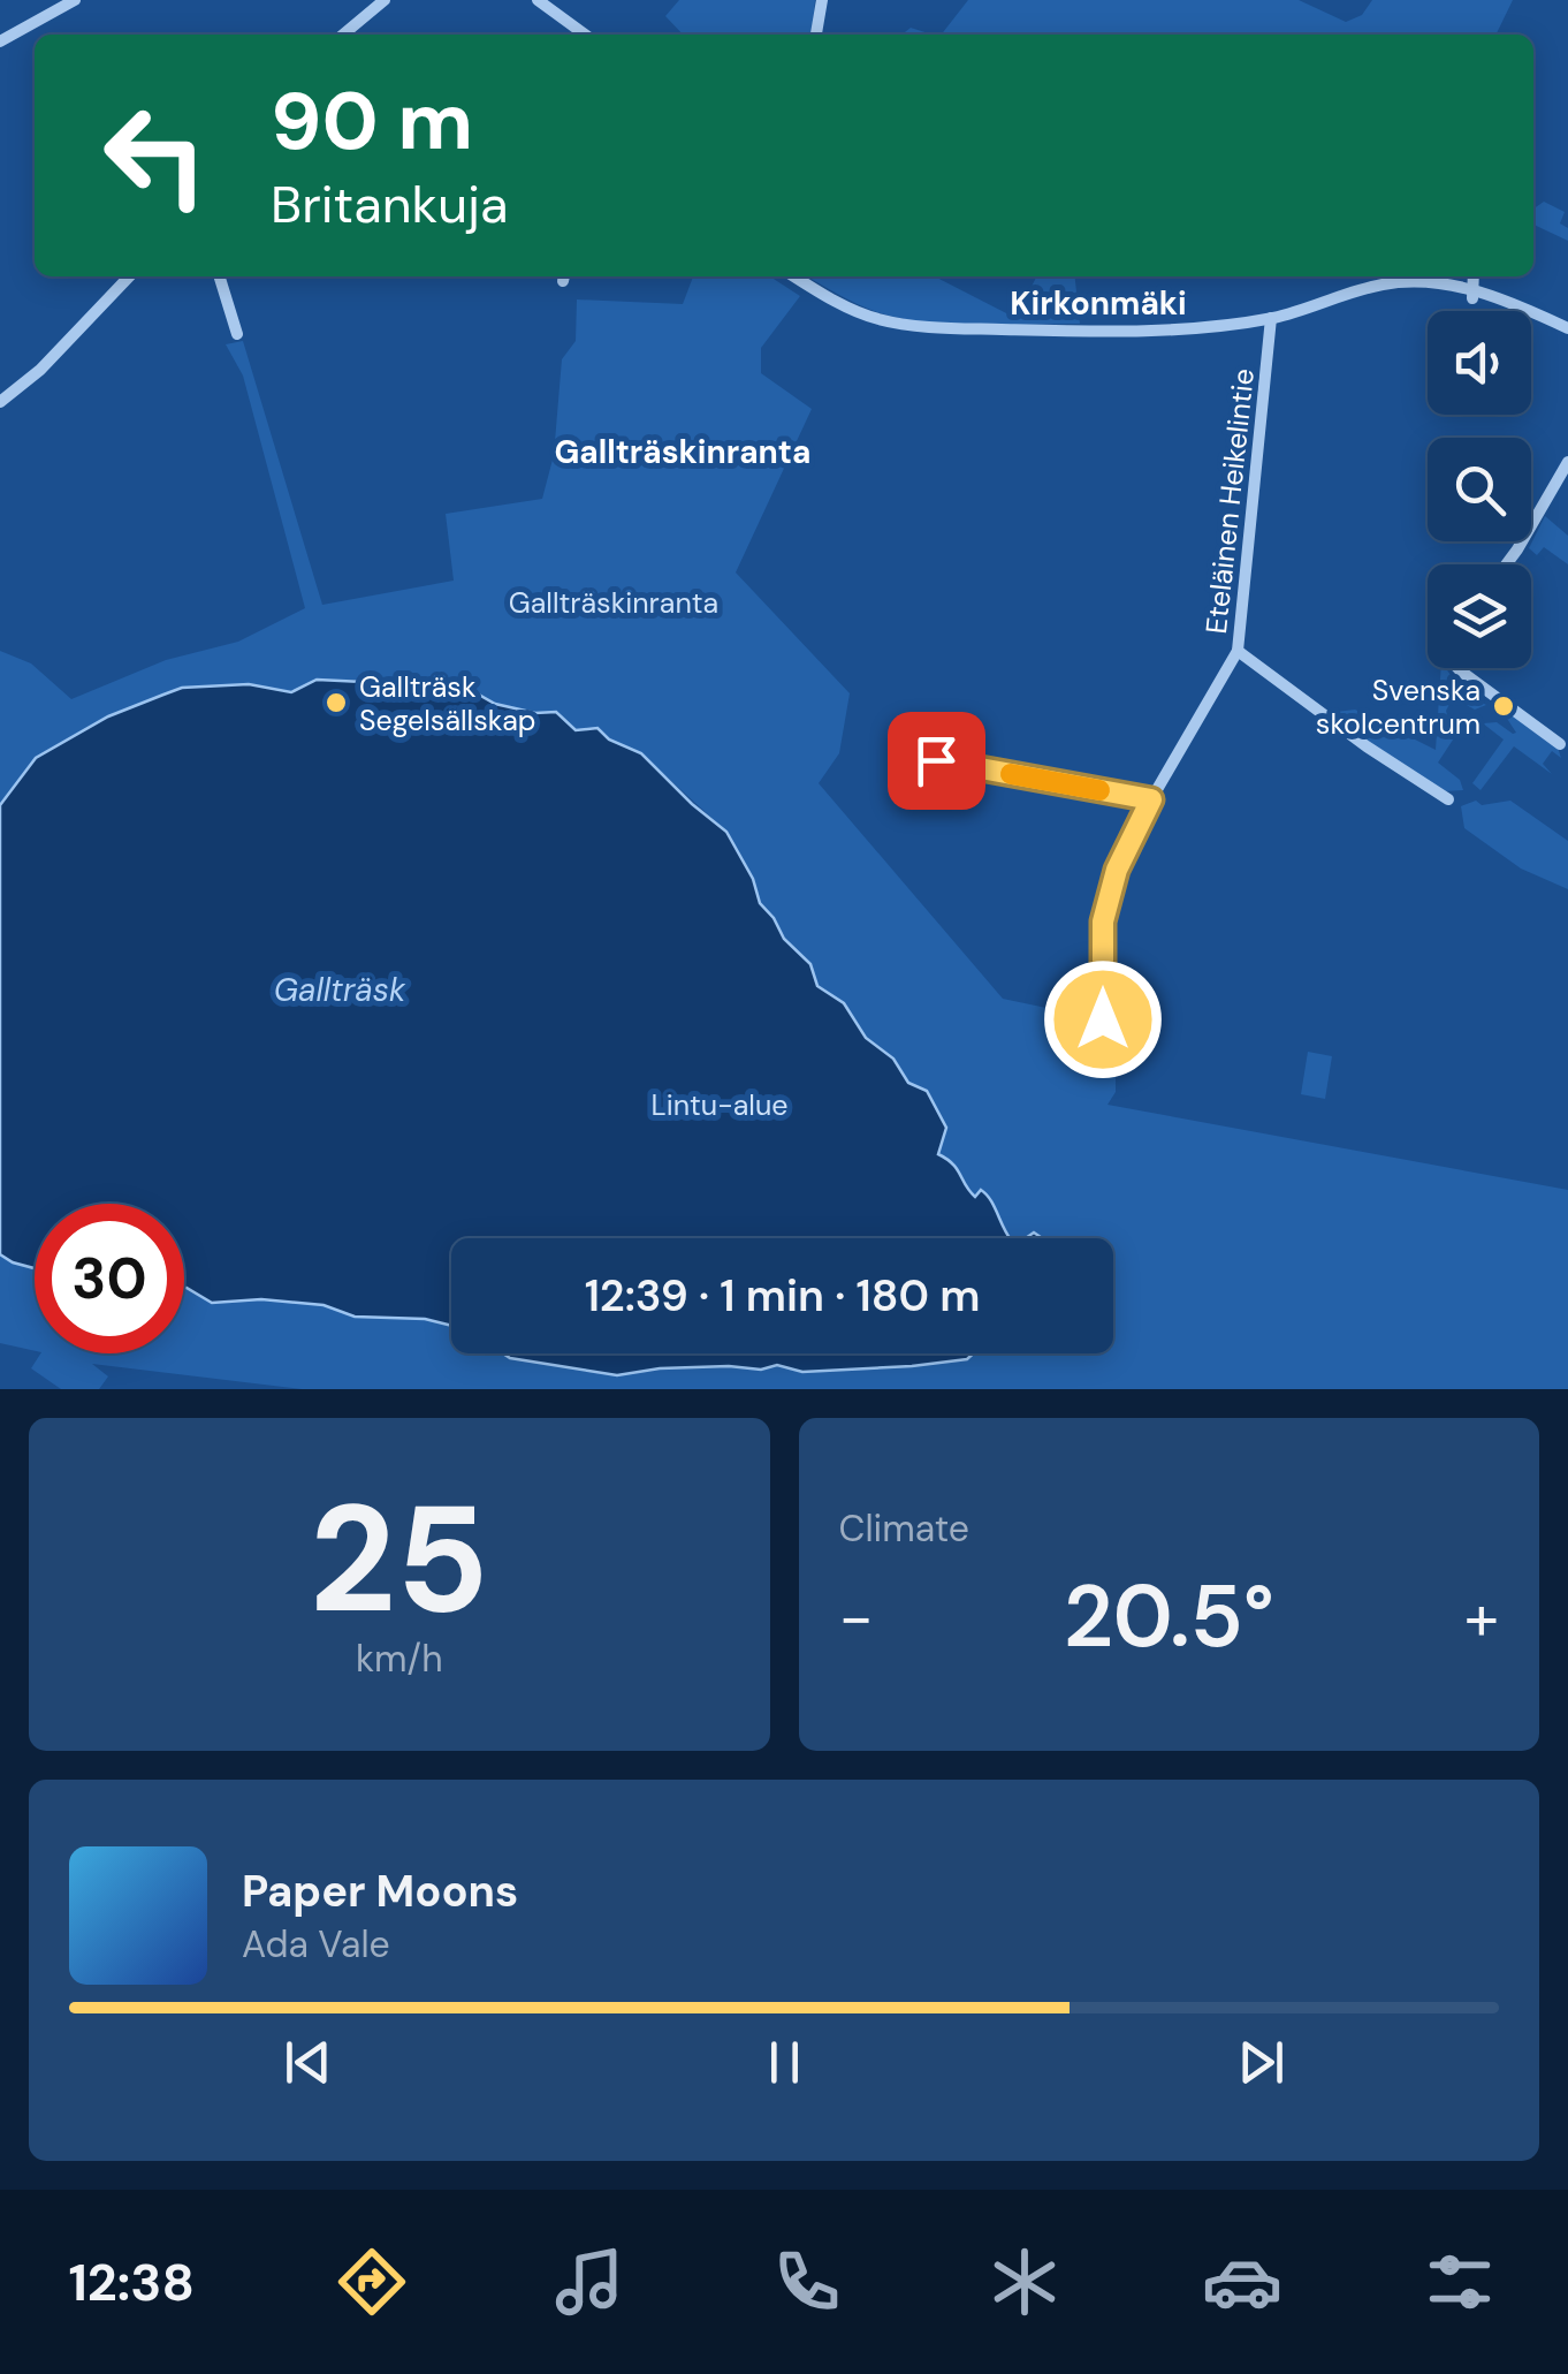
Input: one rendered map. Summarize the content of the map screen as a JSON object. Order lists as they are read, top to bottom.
{
  "streets": {
    "street": ["Eteläinen Heikelintie"]
  },
  "districts": ["Kirkonmäki", "Gallträskinranta"],
  "water": ["Gallträsk"],
  "parks": ["Gallträskinranta", "Lintu-alue"],
  "places": ["Gallträsk Segelsällskap", "Svenska skolcentrum"],
  "page": {
    "turn": ["90 m", "Britankuja"],
    "limit": "30",
    "trip": "12:39 · 1 min · 180 m",
    "tile": [
      ["25", "km/h"],
      "Climate"
    ],
    "heat": ["−", "20.5°", "+"],
    "song": ["Paper Moons", "Ada Vale"],
    "tabs": "12:38"
  }
}
